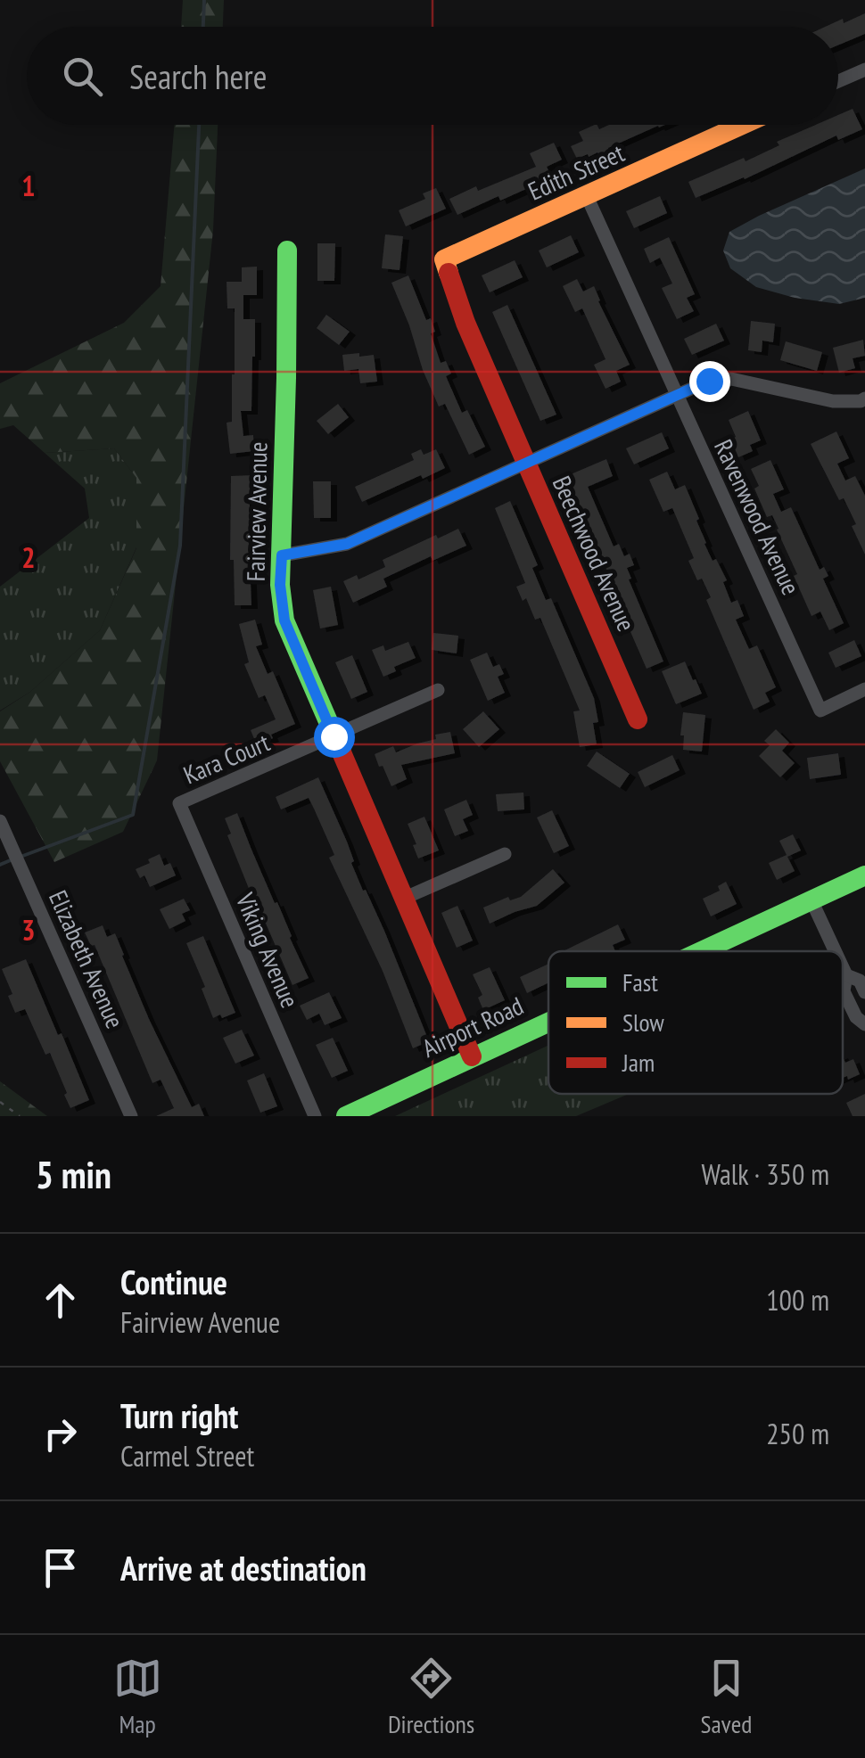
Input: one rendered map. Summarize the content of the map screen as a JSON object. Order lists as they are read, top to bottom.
{
  "streets": {
    "street": [
      "Edith Street",
      "Fairview Avenue",
      "Ravenwood Avenue",
      "Beechwood Avenue",
      "Kara Court",
      "Viking Avenue",
      "Elizabeth Avenue",
      "Airport Road"
    ]
  },
  "crossings": [
    ["Edith Street", "Ravenwood Avenue"],
    ["Edith Street", "Beechwood Avenue"],
    ["Fairview Avenue", "Kara Court"],
    ["Fairview Avenue", "Airport Road"],
    ["Kara Court", "Viking Avenue"]
  ],
  "legend": ["Fast", "Slow", "Jam"],
  "page": {
    "search": "Search here",
    "heading": ["5 min", "Walk · 350 m"],
    "list": [
      ["Continue", "Fairview Avenue", "100 m"],
      ["Turn right", "Carmel Street", "250 m"],
      "Arrive at destination"
    ],
    "nav": ["Map", "Directions", "Saved"]
  },
  "grid": {
    "rows": ["1", "2", "3"]
  }
}
